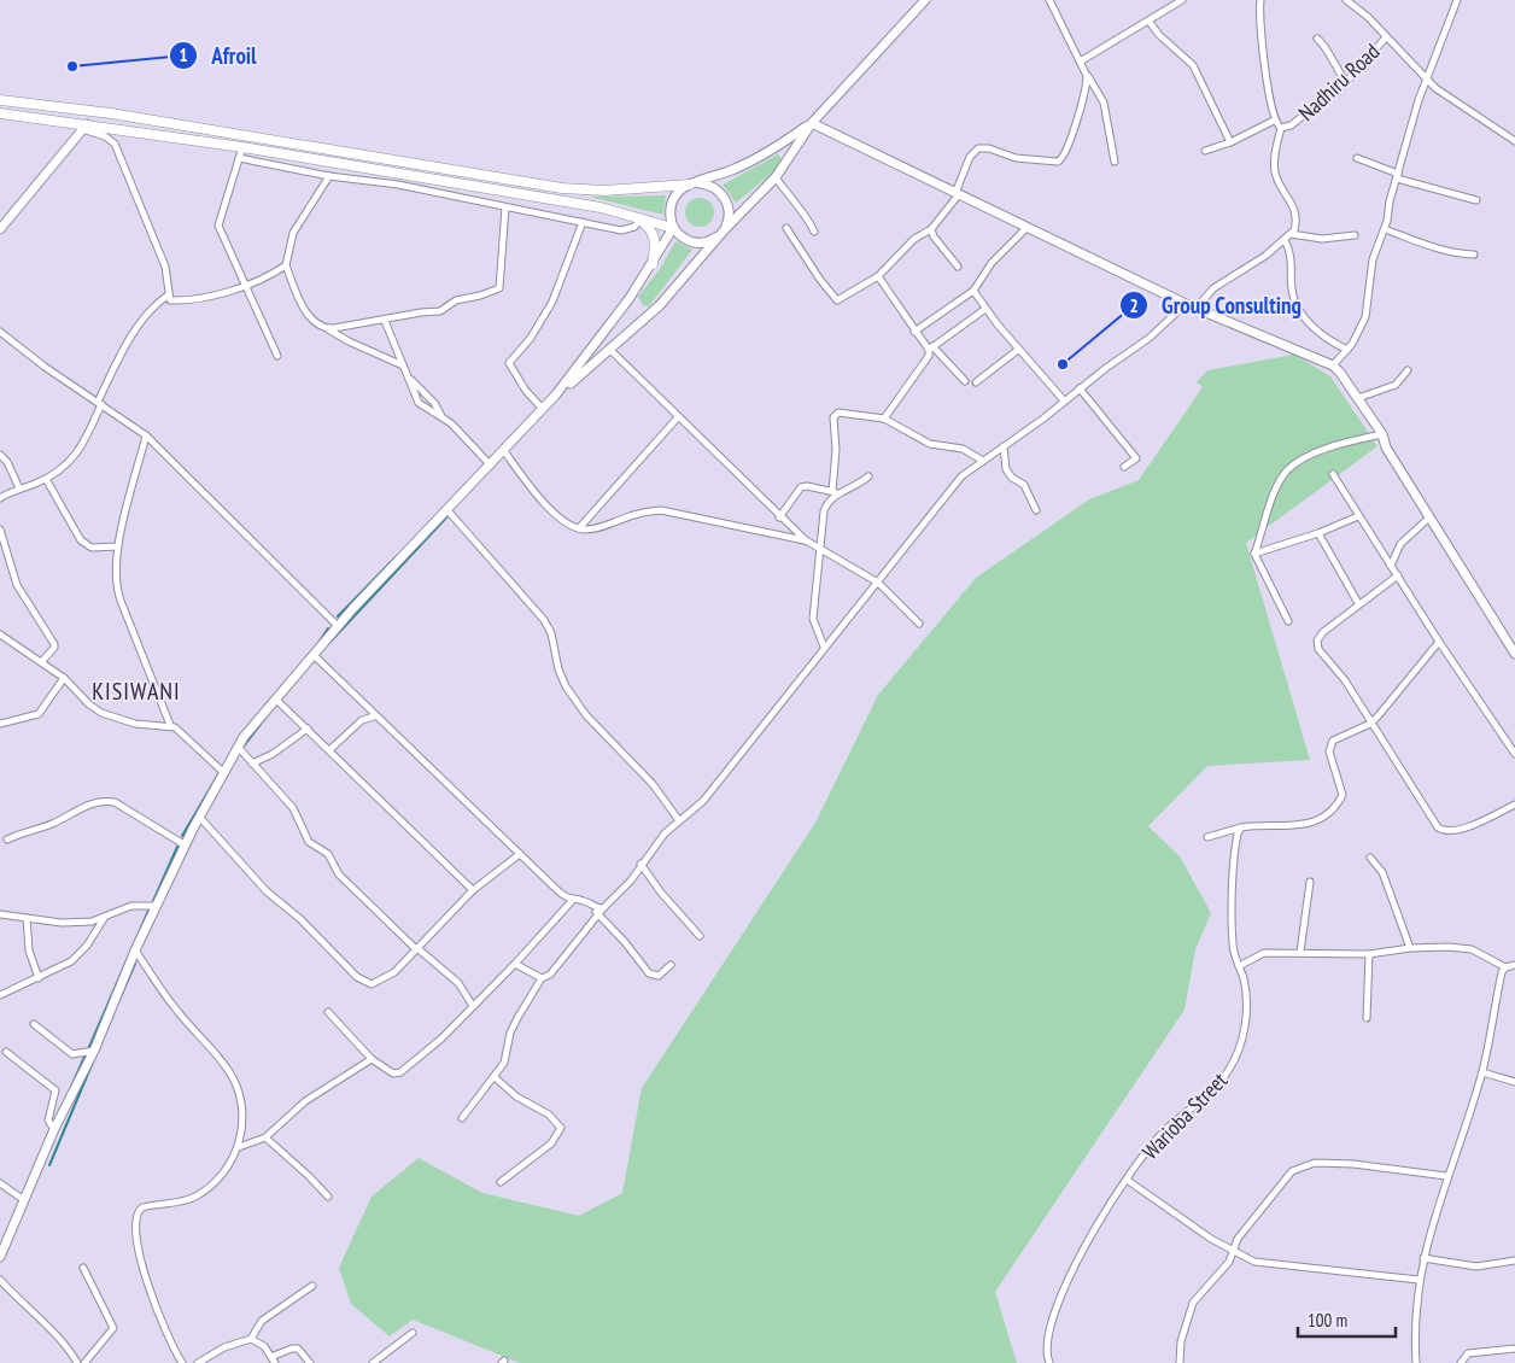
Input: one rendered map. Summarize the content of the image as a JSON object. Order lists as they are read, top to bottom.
{
  "streets": {
    "street": ["Nadhiru Road", "Warioba Street"]
  },
  "districts": ["KISIWANI"],
  "places": ["Afroil", "Group Consulting"],
  "scale_bar": "100 m"
}
